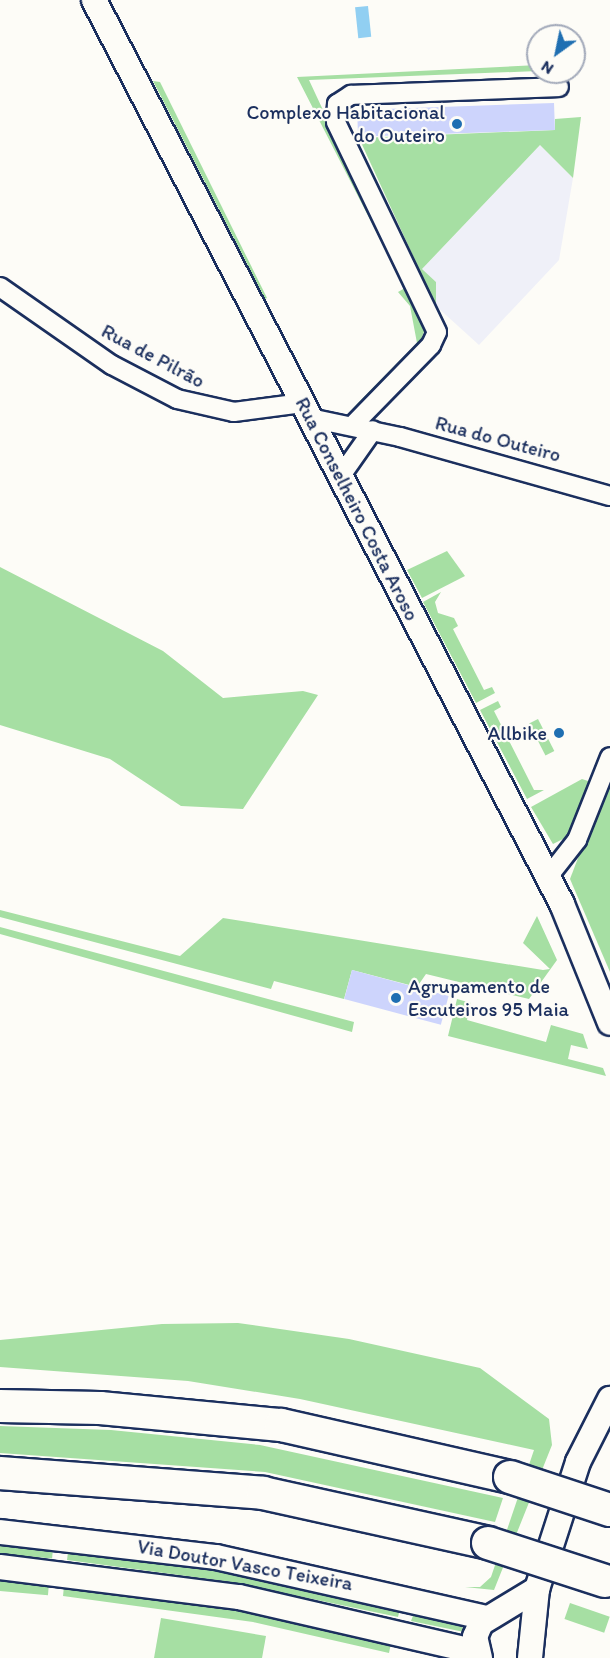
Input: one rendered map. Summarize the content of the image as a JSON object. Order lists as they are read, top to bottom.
{
  "streets": {
    "main road": ["Rua Conselheiro Costa Aroso", "Via Doutor Vasco Teixeira"],
    "street": ["Rua de Pilrão", "Rua do Outeiro"]
  },
  "crossings": [
    ["Rua de Pilrão", "Rua do Outeiro"],
    ["Rua de Pilrão", "Rua Conselheiro Costa Aroso"],
    ["Rua do Outeiro", "Rua Conselheiro Costa Aroso"]
  ],
  "places": ["Complexo Habitacional do Outeiro", "Allbike", "Agrupamento de Escuteiros 95 Maia"],
  "north": "bottom left"
}
